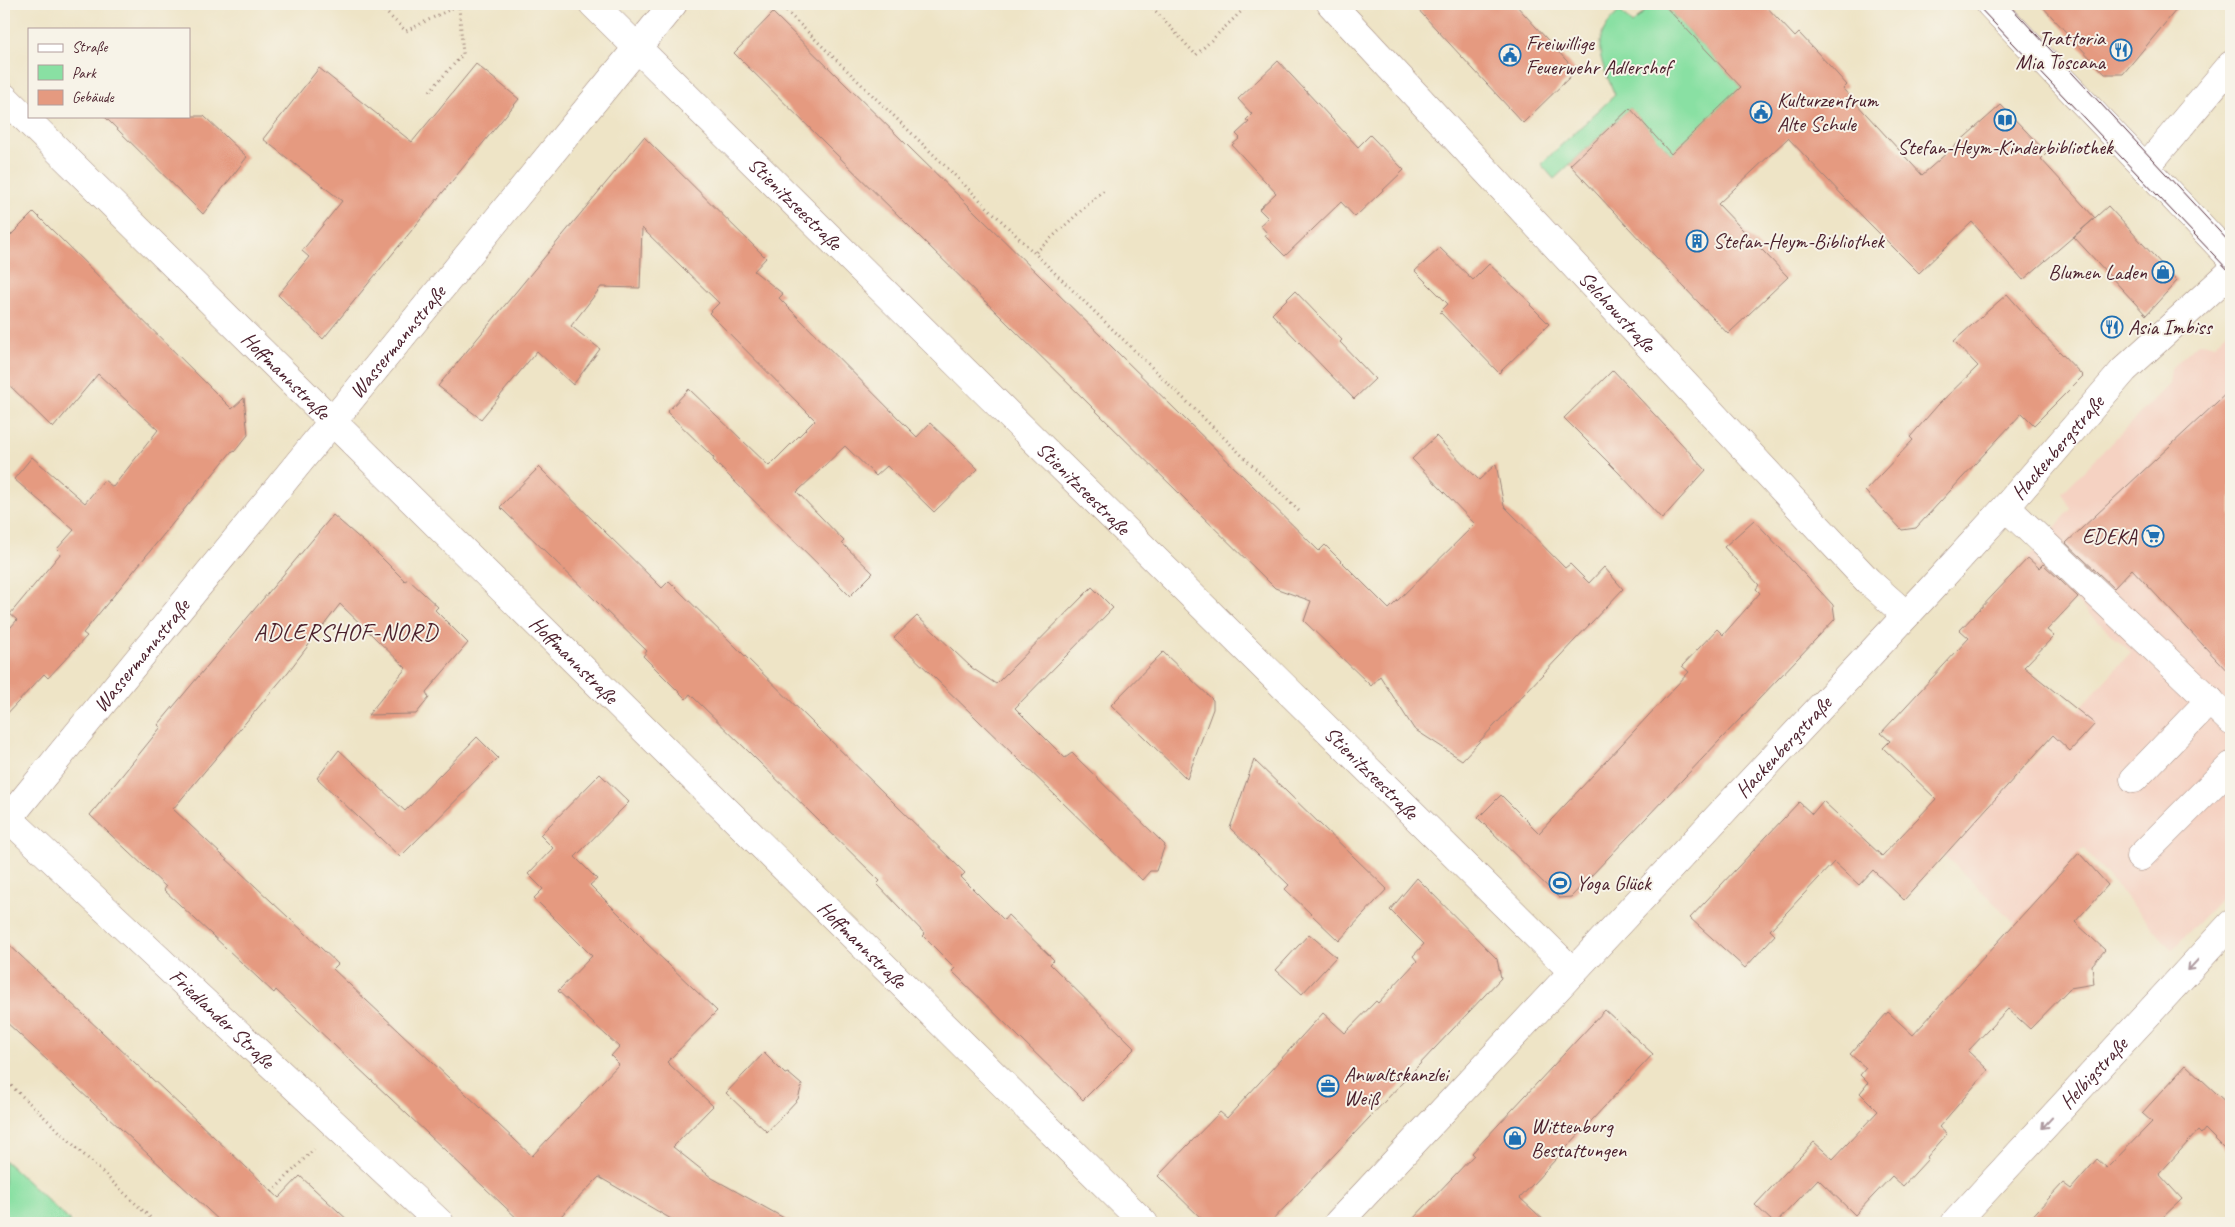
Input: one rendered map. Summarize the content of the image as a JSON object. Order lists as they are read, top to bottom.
{
  "streets": {
    "street": [
      "Stienitzseestraße",
      "Selchowstraße",
      "Wassermannstraße",
      "Hoffmannstraße",
      "Hackenbergstraße",
      "Friedlander Straße",
      "Helbigstraße"
    ]
  },
  "crossings": [
    ["Stienitzseestraße", "Wassermannstraße"],
    ["Stienitzseestraße", "Hackenbergstraße"],
    ["Selchowstraße", "Hackenbergstraße"],
    ["Wassermannstraße", "Hoffmannstraße"],
    ["Wassermannstraße", "Friedlander Straße"]
  ],
  "one_way": ["Helbigstraße"],
  "districts": ["ADLERSHOF-NORD"],
  "places": {
    "restaurant": ["Trattoria Mia Toscana", "Asia Imbiss"],
    "public building": ["Freiwillige Feuerwehr Adlershof", "Kulturzentrum Alte Schule"],
    "library": ["Stefan-Heym-Kinderbibliothek"],
    "building": ["Stefan-Heym-Bibliothek"],
    "shop": ["Blumen Laden", "Wittenburg Bestattungen"],
    "supermarket": ["EDEKA"],
    "sports": ["Yoga Glück"],
    "office": ["Anwaltskanzlei Weiß"]
  },
  "legend": ["Straße", "Park", "Gebäude"]
}
